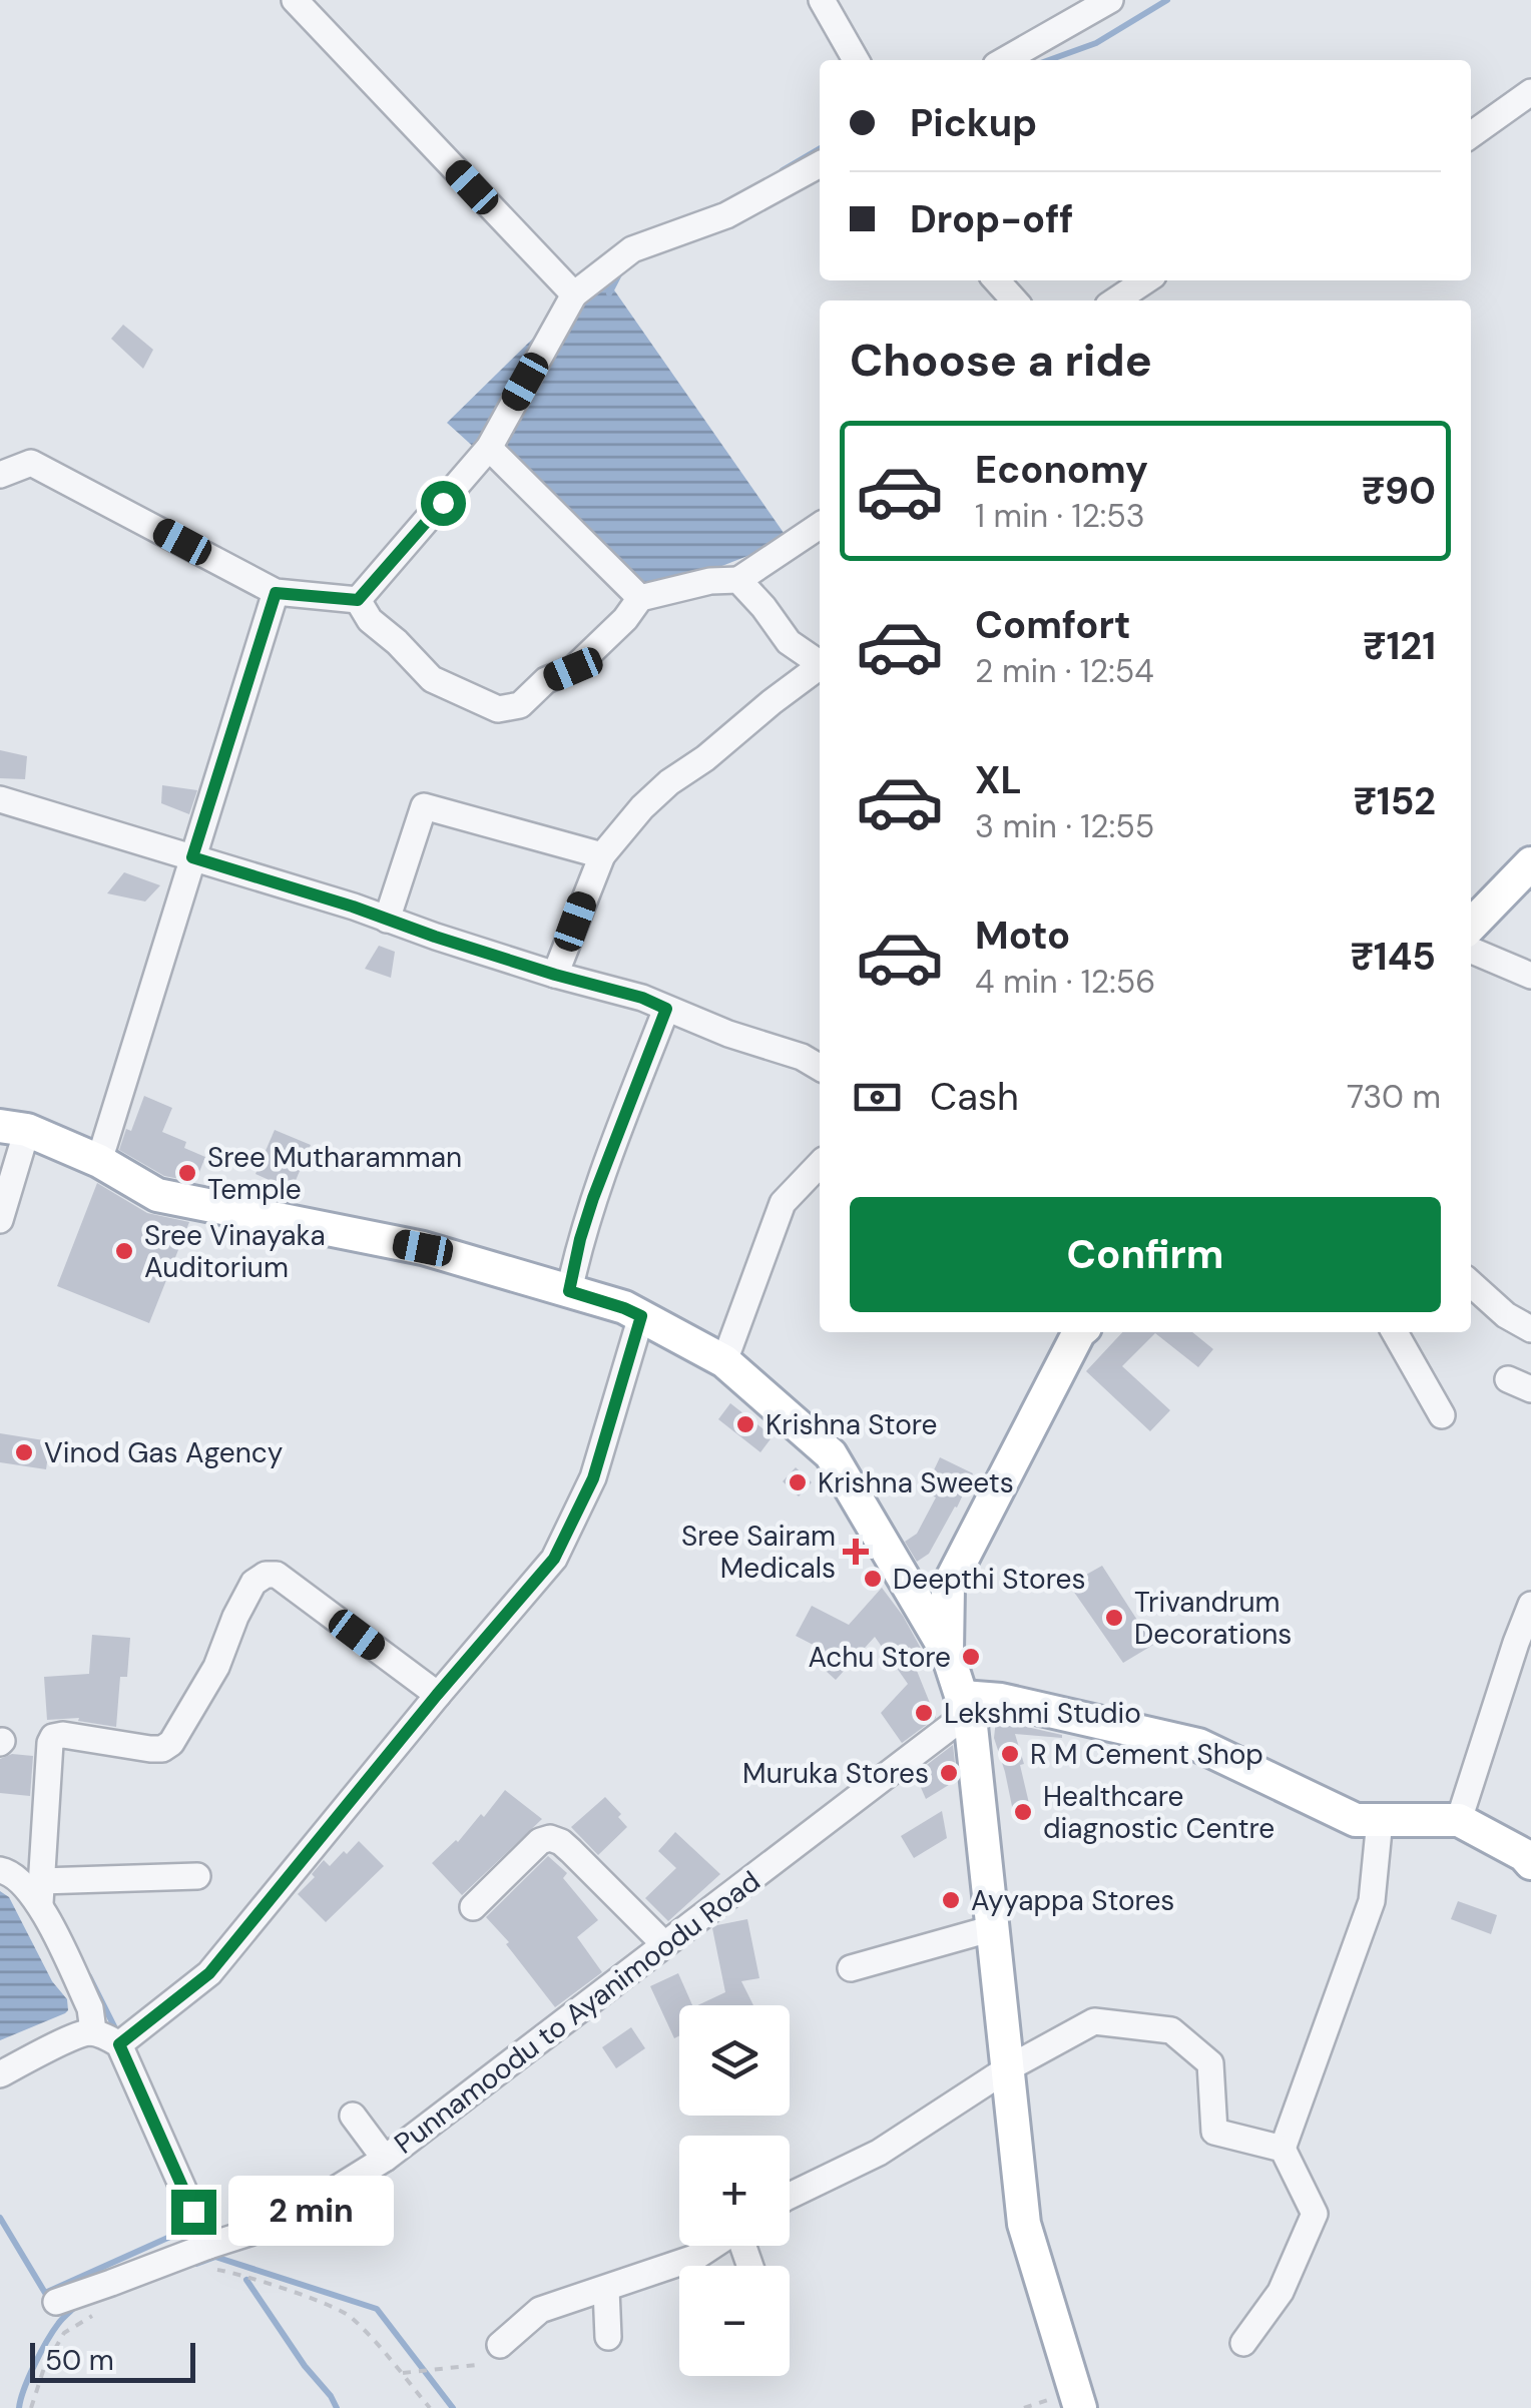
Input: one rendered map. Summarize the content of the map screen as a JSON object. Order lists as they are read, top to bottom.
{
  "streets": {
    "street": ["Punnamoodu to Ayanimoodu Road"]
  },
  "places": {
    "other": [
      "Sree Mutharamman Temple",
      "Sree Vinayaka Auditorium",
      "Krishna Store",
      "Vinod Gas Agency",
      "Krishna Sweets",
      "Deepthi Stores",
      "Trivandrum Decorations",
      "Achu Store",
      "Lekshmi Studio",
      "R M Cement Shop",
      "Muruka Stores",
      "Healthcare diagnostic Centre",
      "Ayyappa Stores"
    ],
    "health": ["Sree Sairam Medicals"]
  },
  "scale_bar": "50 m",
  "page": {
    "banner": ["Pickup", "Drop-off"],
    "heading": "Choose a ride",
    "list": [
      {
        "name": "Economy",
        "note": "1 min · 12:53",
        "value": "₹90"
      },
      {
        "name": "Comfort",
        "note": "2 min · 12:54",
        "value": "₹121"
      },
      {
        "name": "XL",
        "note": "3 min · 12:55",
        "value": "₹152"
      },
      {
        "name": "Moto",
        "note": "4 min · 12:56",
        "value": "₹145"
      }
    ],
    "pay": ["Cash", "730 m"],
    "buttons": "Confirm",
    "map_buttons": ["+", "−"],
    "bubble": "2 min",
    "scale": "50 m"
  }
}
